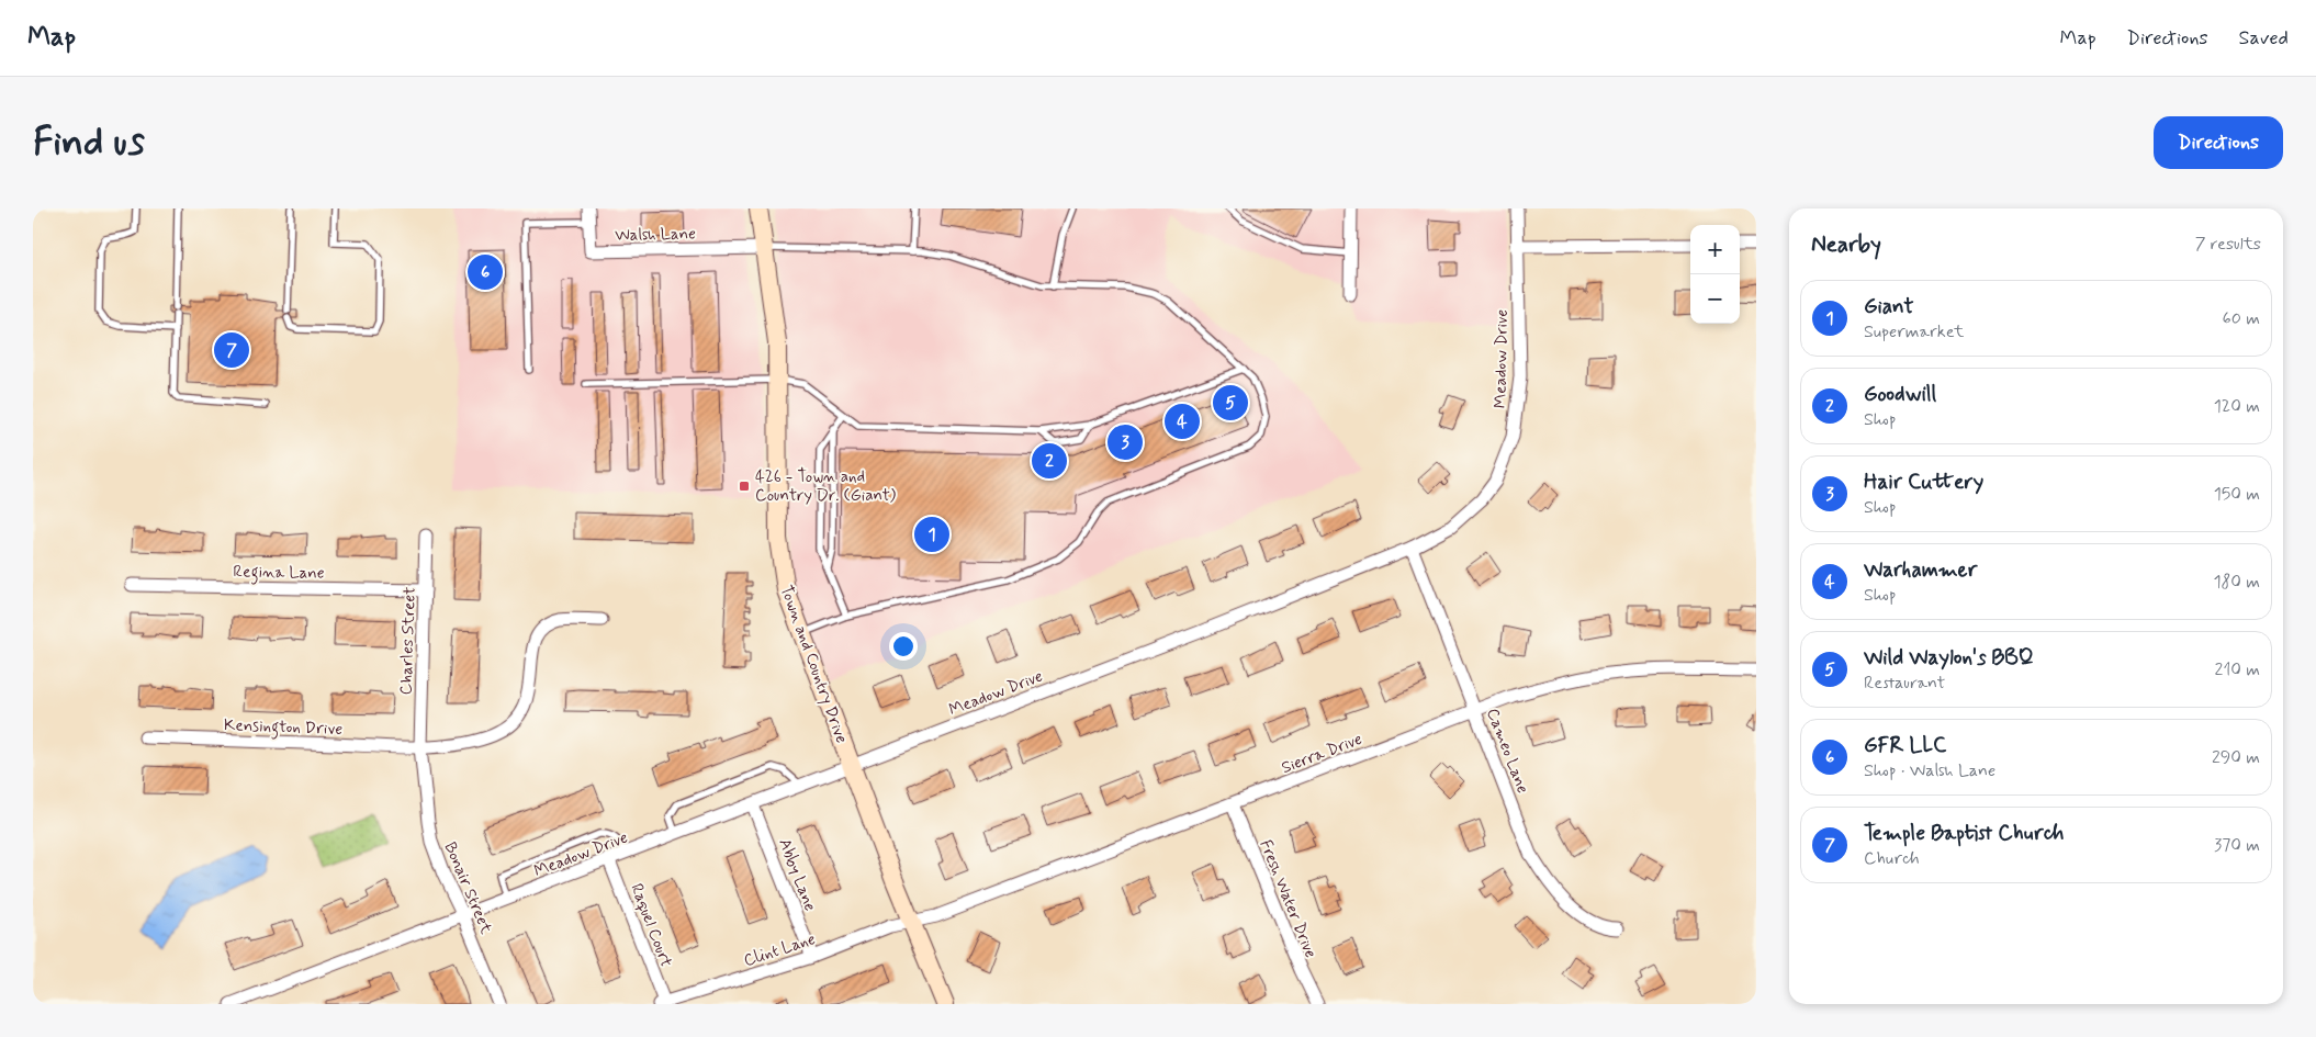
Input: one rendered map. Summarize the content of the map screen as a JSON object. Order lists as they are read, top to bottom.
{
  "streets": {
    "street": [
      "Walsh Lane",
      "Meadow Drive",
      "Regina Lane",
      "Charles Street",
      "Town and Country Drive",
      "Kensington Drive",
      "Cameo Lane",
      "Sierra Drive",
      "Abby Lane",
      "Bonair Street",
      "Fresh Water Drive",
      "Raquel Court",
      "Clint Lane"
    ]
  },
  "crossings": [
    ["Walsh Lane", "Town and Country Drive"],
    ["Meadow Drive", "Town and Country Drive"],
    ["Meadow Drive", "Cameo Lane"],
    ["Meadow Drive", "Abby Lane"],
    ["Meadow Drive", "Bonair Street"],
    ["Meadow Drive", "Raquel Court"],
    ["Regina Lane", "Charles Street"],
    ["Charles Street", "Kensington Drive"],
    ["Charles Street", "Bonair Street"],
    ["Town and Country Drive", "Sierra Drive"],
    ["Town and Country Drive", "Clint Lane"],
    ["Kensington Drive", "Bonair Street"],
    ["Cameo Lane", "Sierra Drive"],
    ["Sierra Drive", "Fresh Water Drive"],
    ["Sierra Drive", "Clint Lane"],
    ["Abby Lane", "Clint Lane"],
    ["Raquel Court", "Clint Lane"]
  ],
  "places": {
    "transit": ["426 - Town and Country Dr. (Giant)"]
  },
  "page": {
    "header": "Map",
    "nav": ["Map", "Directions", "Saved"],
    "buttons": "Directions",
    "title": "Find us",
    "heading": ["Nearby", "7 results"],
    "map_buttons": ["+", "−"],
    "pins": [
      "6",
      "7",
      "5",
      "4",
      "3",
      "2",
      "1"
    ],
    "list": [
      {
        "mark": "1",
        "name": "Giant",
        "note": "Supermarket",
        "value": "60 m"
      },
      {
        "mark": "2",
        "name": "Goodwill",
        "note": "Shop",
        "value": "120 m"
      },
      {
        "mark": "3",
        "name": "Hair Cuttery",
        "note": "Shop",
        "value": "150 m"
      },
      {
        "mark": "4",
        "name": "Warhammer",
        "note": "Shop",
        "value": "180 m"
      },
      {
        "mark": "5",
        "name": "Wild Waylon's BBQ",
        "note": "Restaurant",
        "value": "210 m"
      },
      {
        "mark": "6",
        "name": "GFR LLC",
        "note": "Shop · Walsh Lane",
        "value": "290 m"
      },
      {
        "mark": "7",
        "name": "Temple Baptist Church",
        "note": "Church",
        "value": "370 m"
      }
    ]
  }
}
